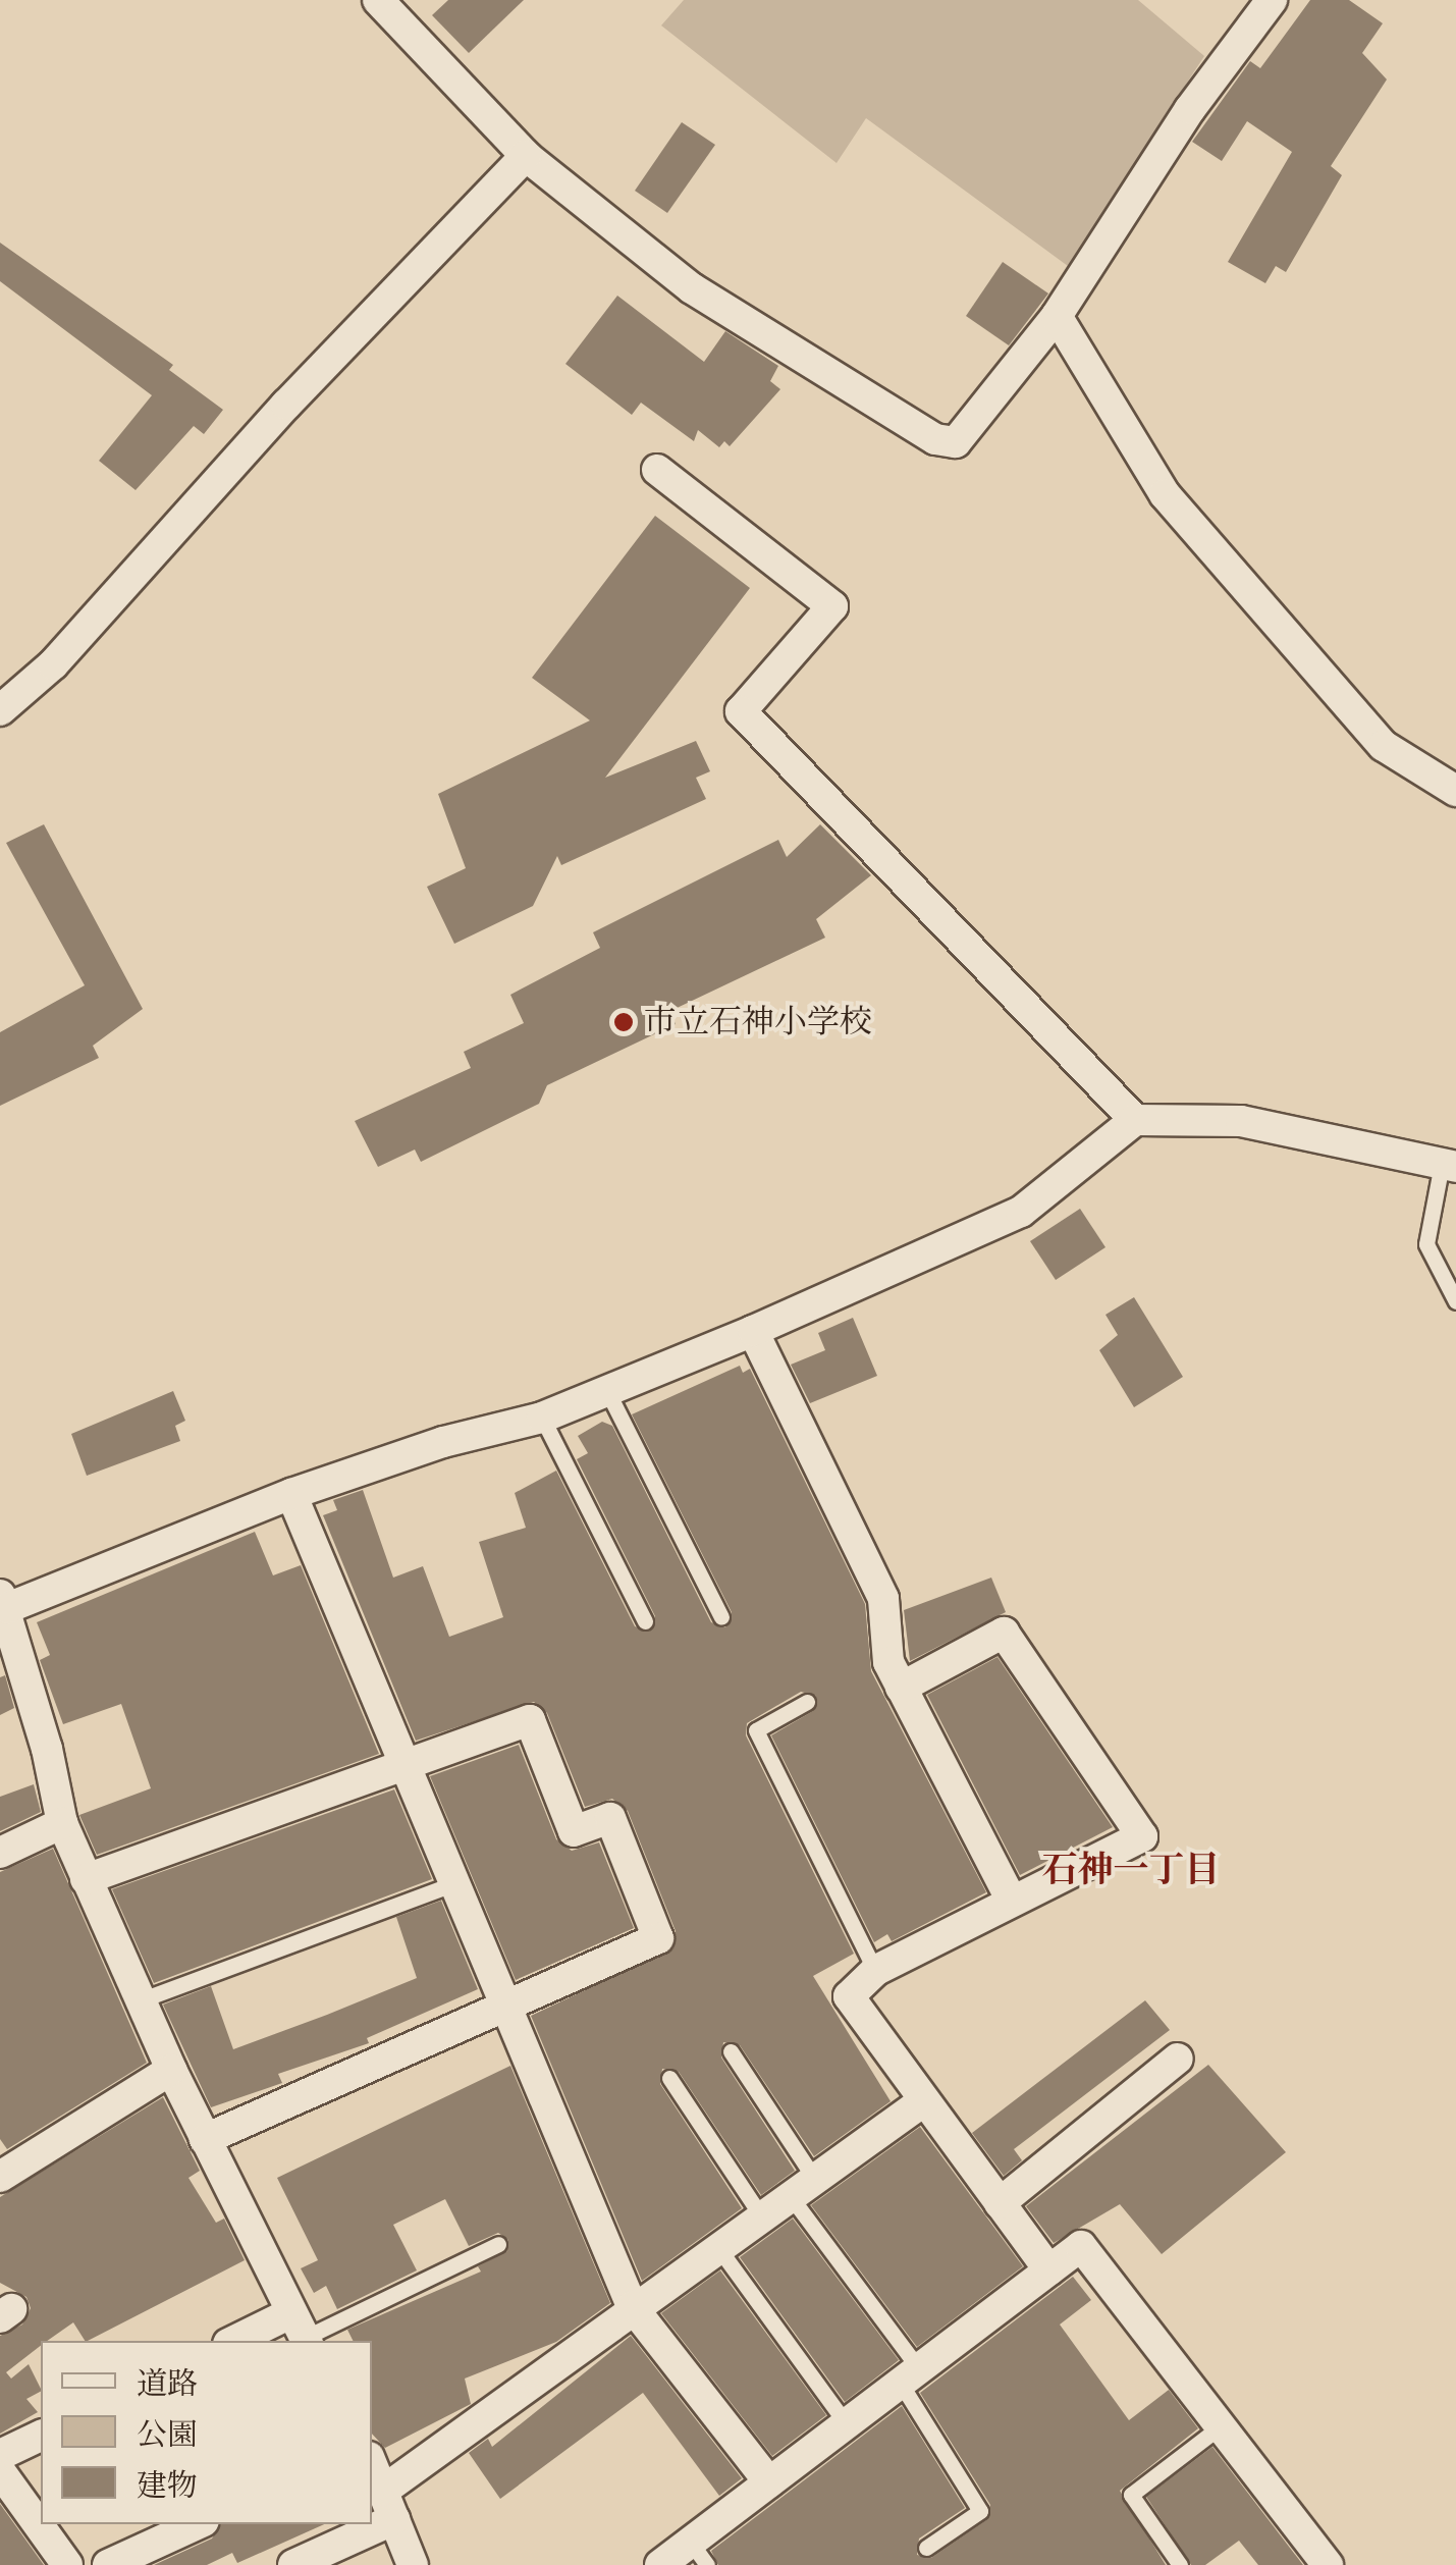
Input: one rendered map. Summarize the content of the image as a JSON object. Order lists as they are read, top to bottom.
{
  "districts": ["石神一丁目"],
  "places": ["市立石神小学校"],
  "legend": ["道路", "公園", "建物"]
}
